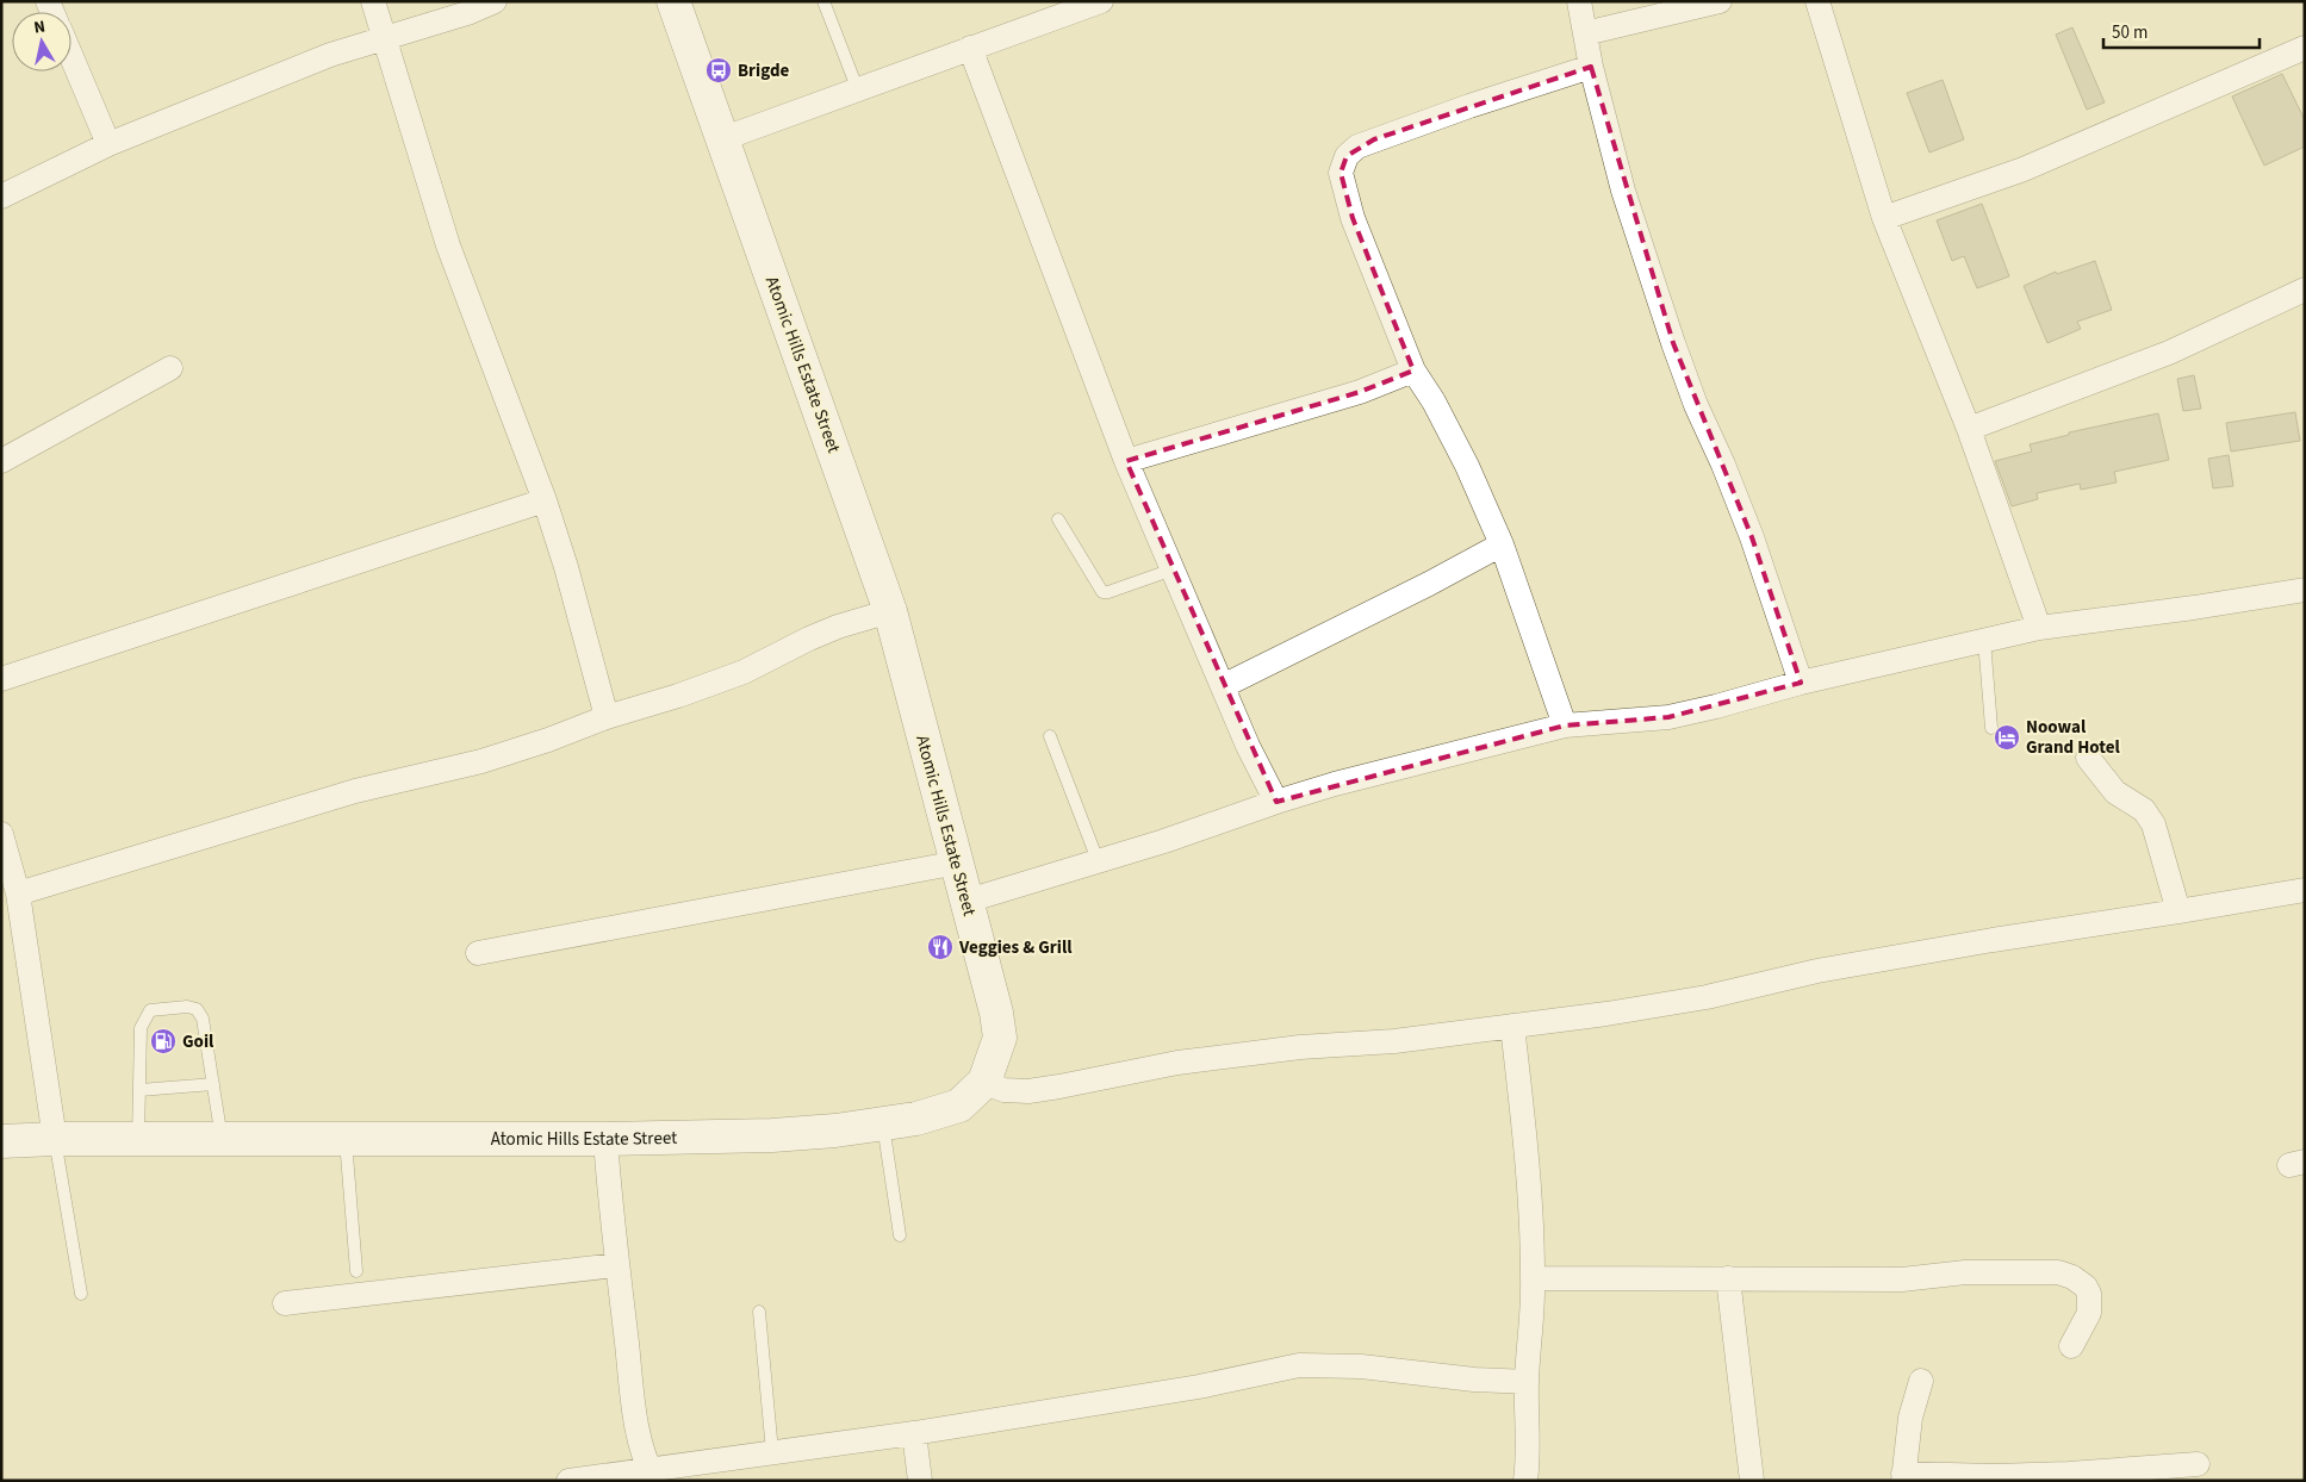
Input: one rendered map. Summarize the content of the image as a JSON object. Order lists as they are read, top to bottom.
{
  "streets": {
    "street": ["Atomic Hills Estate Street"]
  },
  "places": {
    "bus stop": ["Brigde"],
    "hotel": ["Noowal Grand Hotel"],
    "restaurant": ["Veggies & Grill"],
    "fuel station": ["Goil"]
  },
  "scale_bar": "50 m",
  "north": "top"
}
